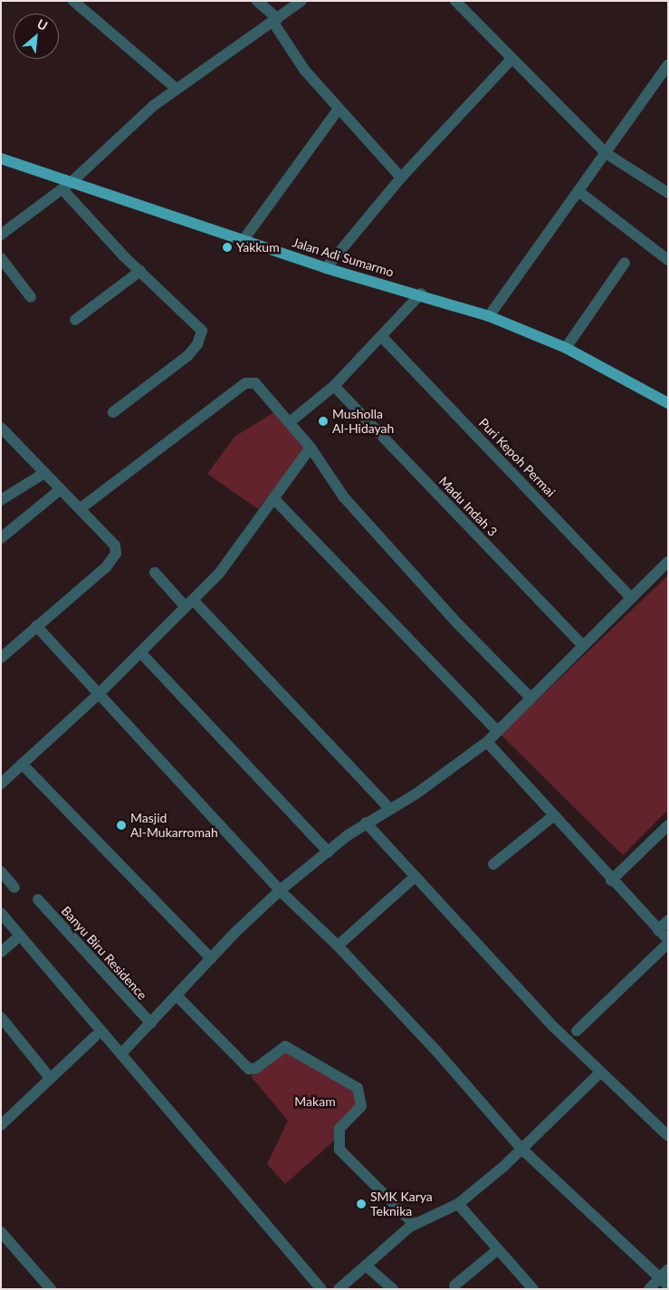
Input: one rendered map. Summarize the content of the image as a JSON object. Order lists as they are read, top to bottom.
{
  "streets": {
    "main road": ["Jalan Adi Sumarmo"],
    "street": ["Puri Kepoh Permai", "Madu Indah 3", "Banyu Biru Residence"]
  },
  "parks": ["Makam"],
  "places": [
    "Yakkum",
    "Musholla Al-Hidayah",
    "Masjid Al-Mukarromah",
    "SMK Karya Teknika"
  ],
  "north": "top right"
}
